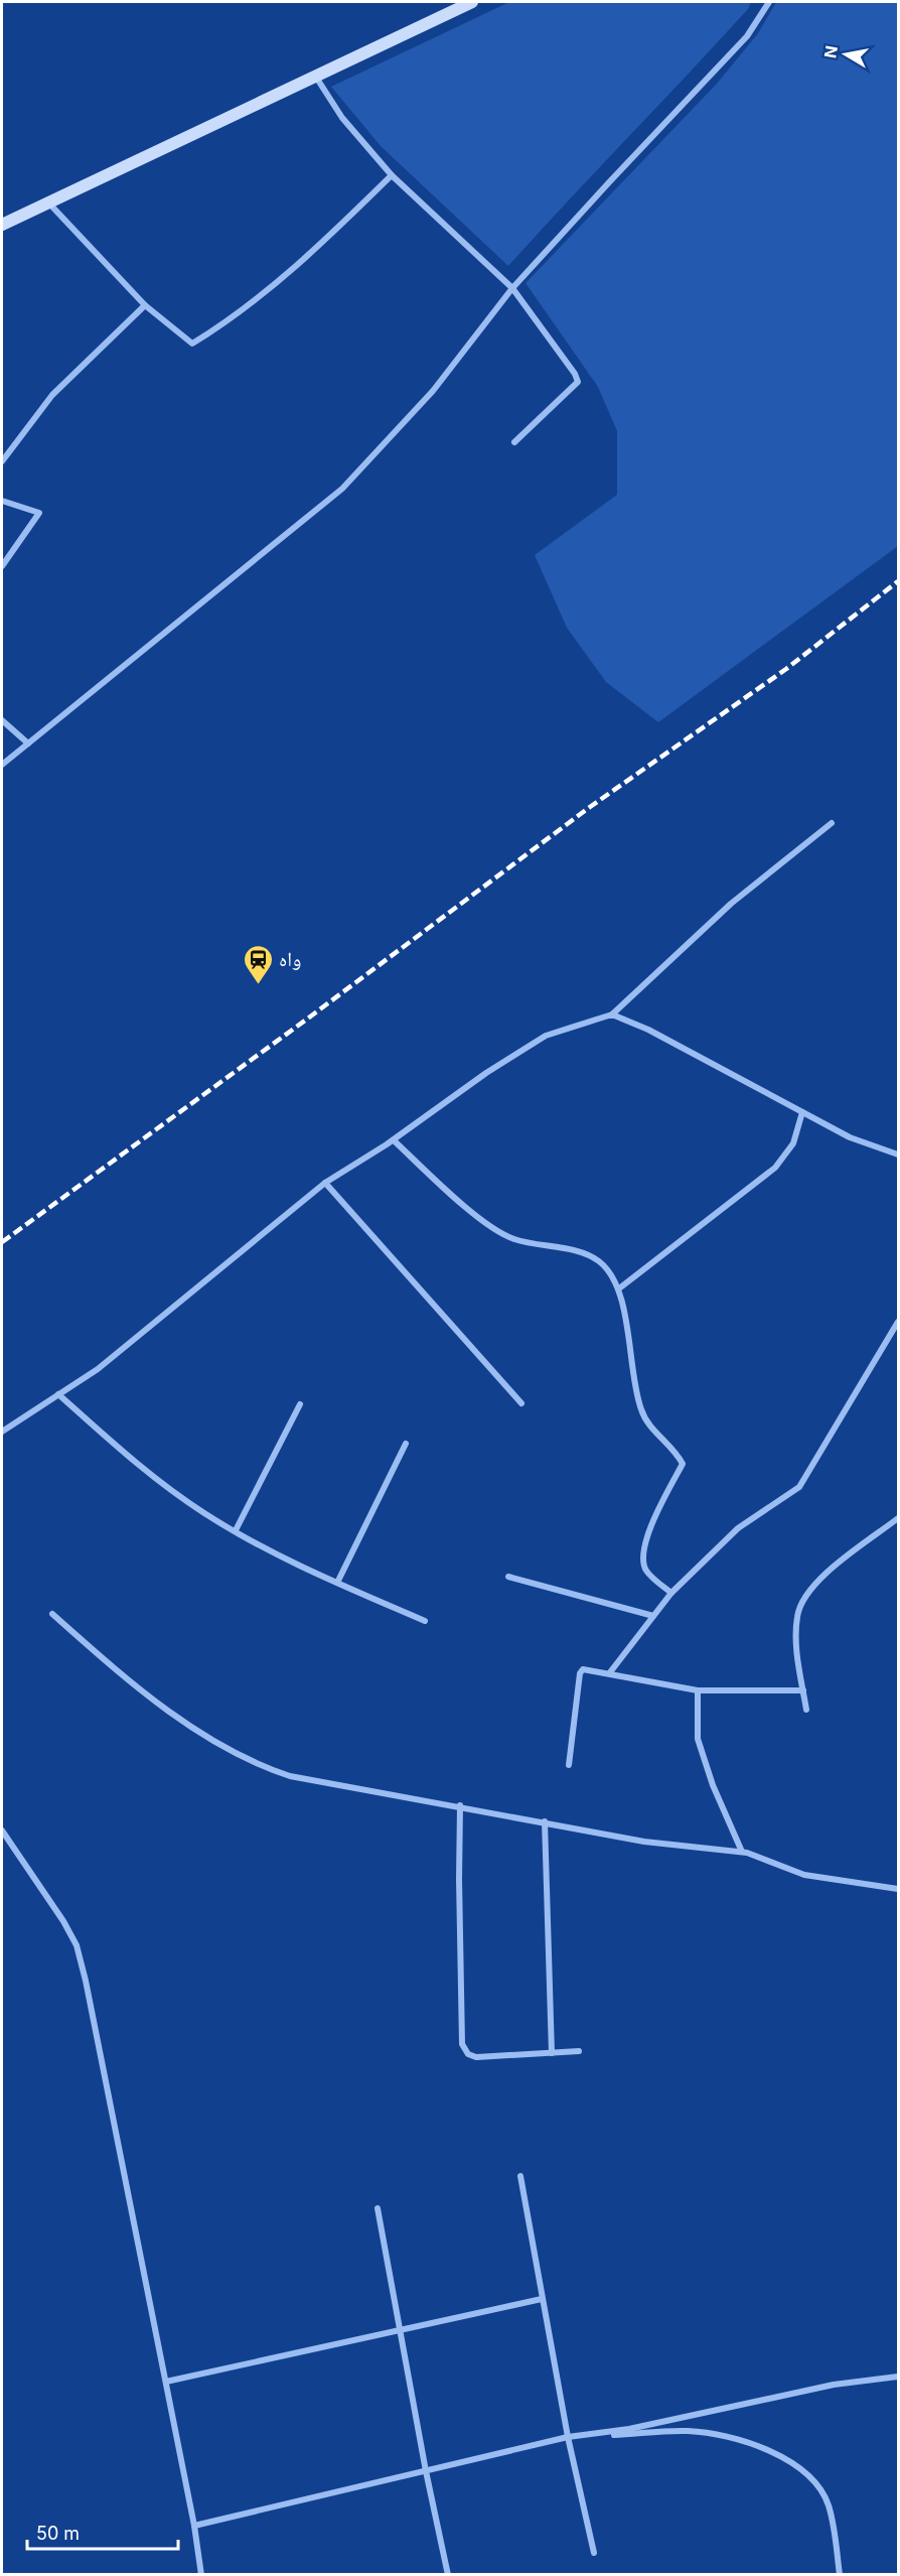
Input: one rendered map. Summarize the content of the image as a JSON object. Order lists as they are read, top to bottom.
{
  "places": {
    "station": ["واہ"]
  },
  "scale_bar": "50 m",
  "north": "left"
}
